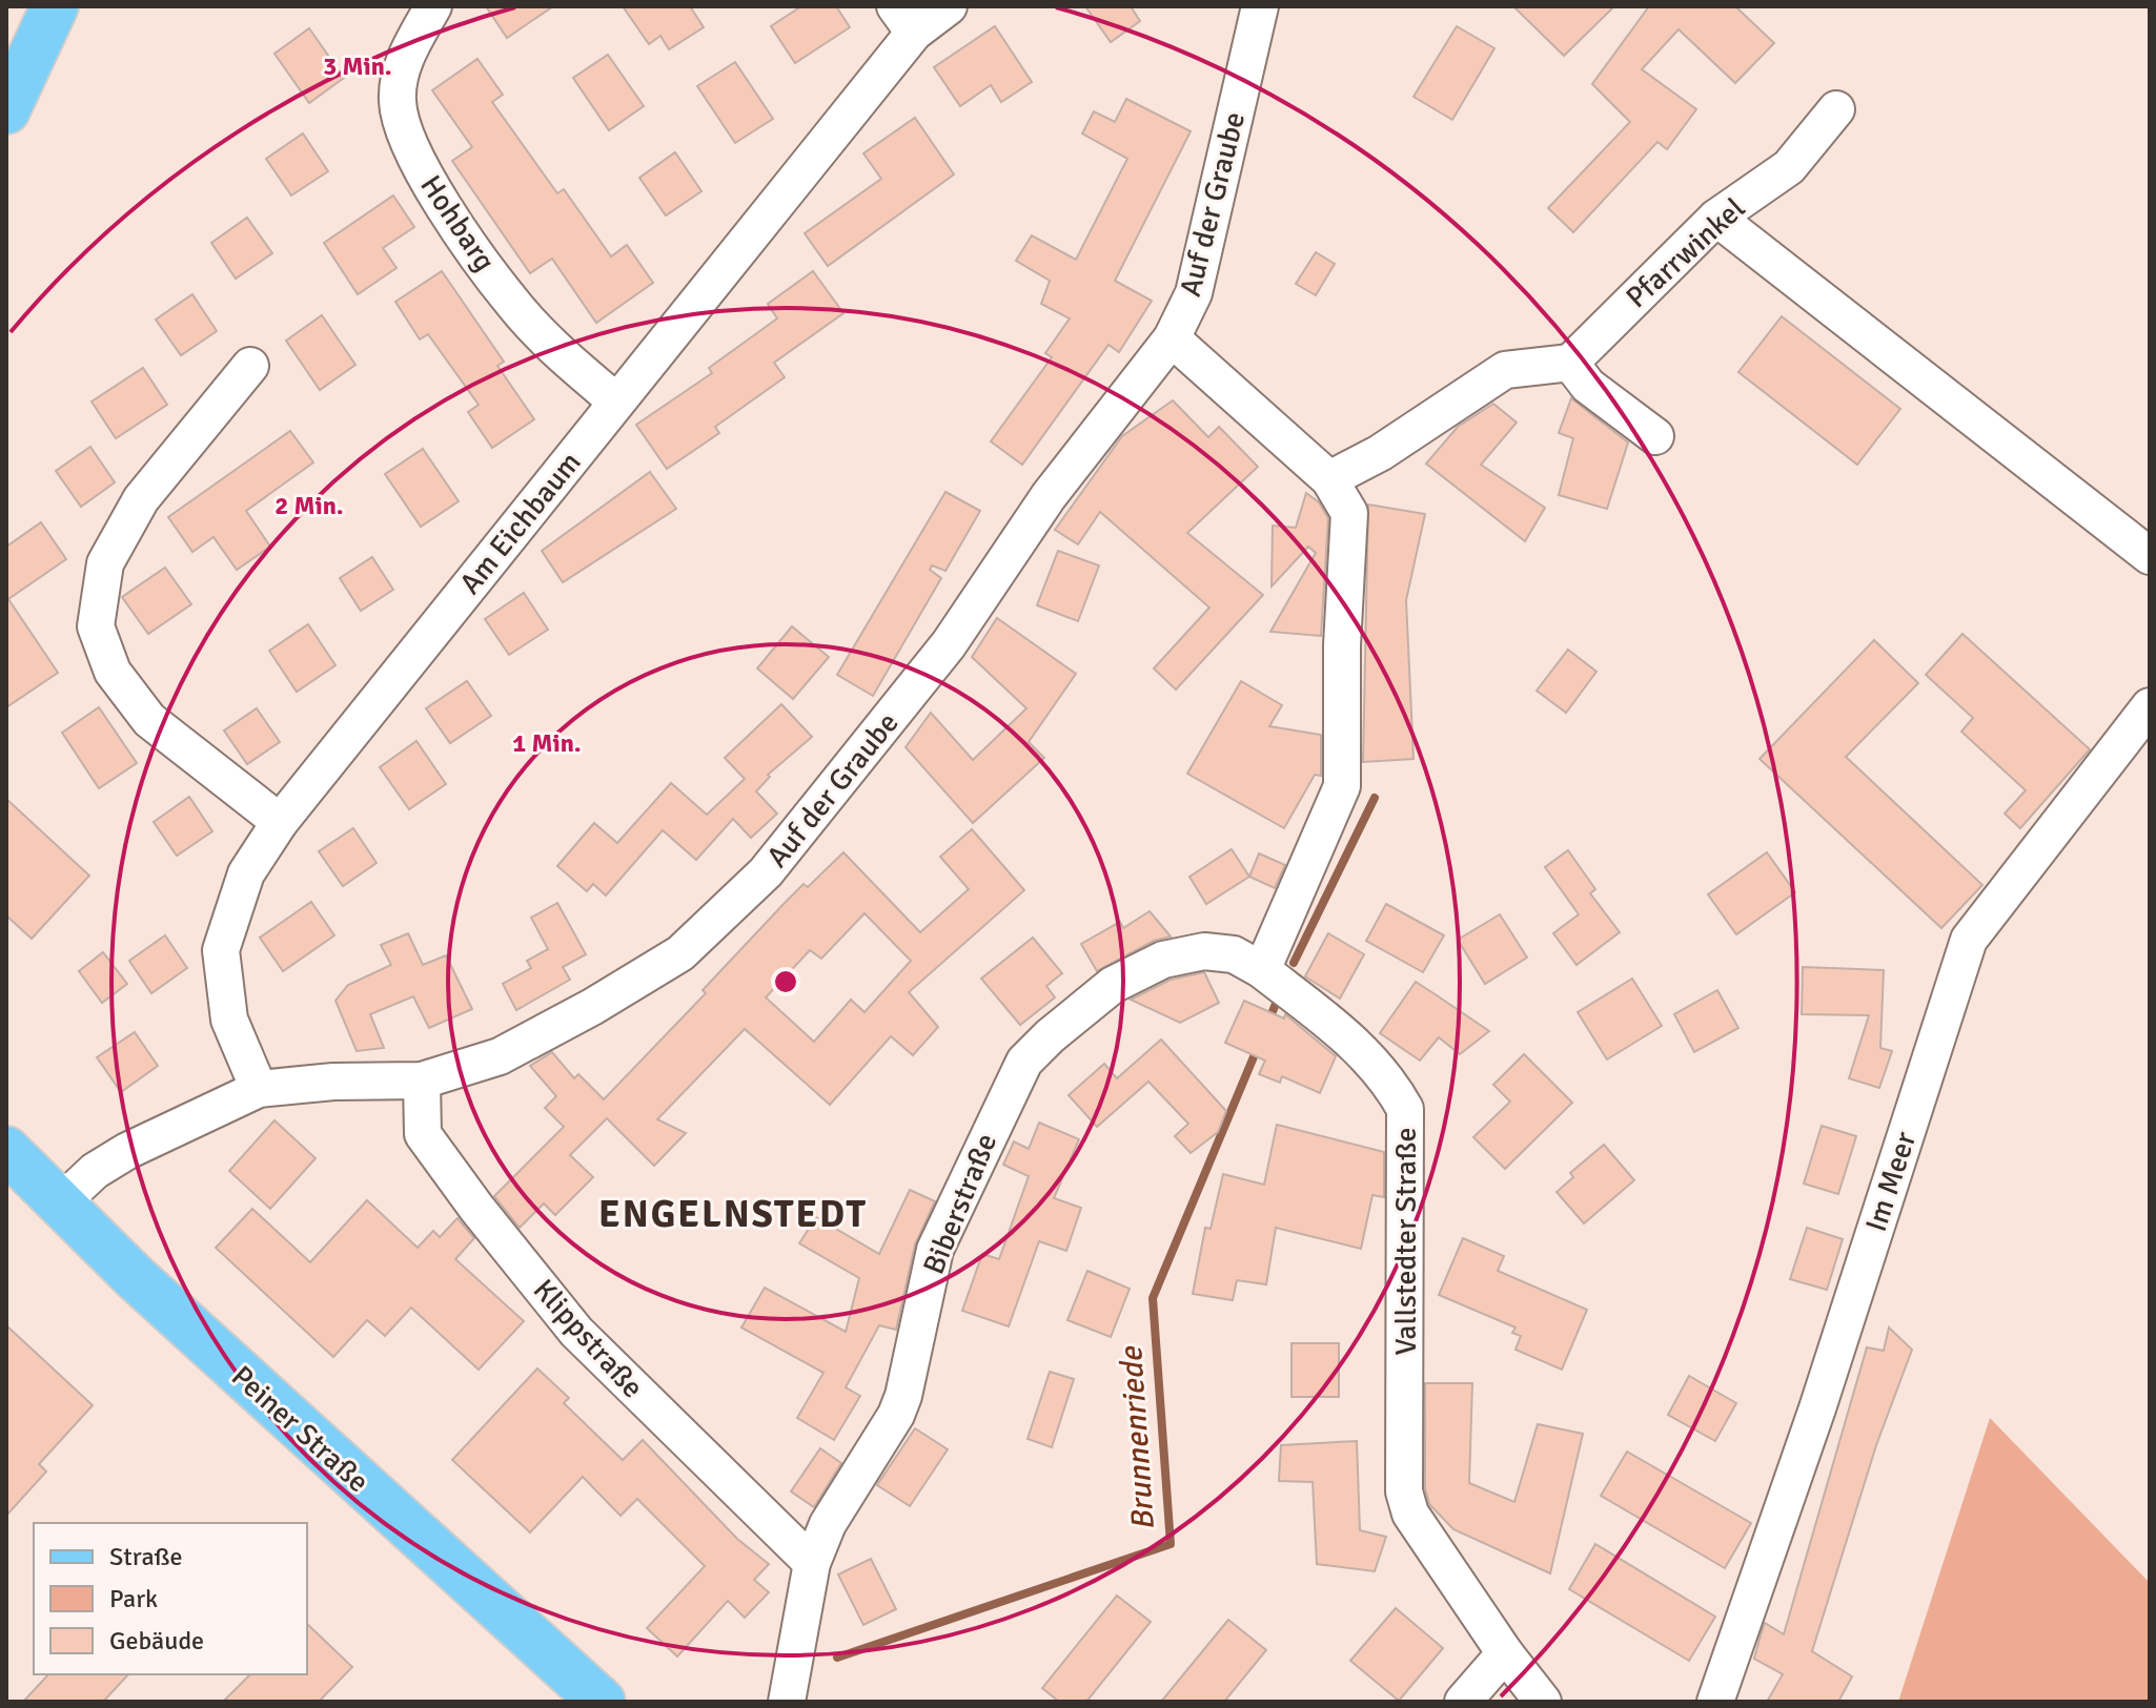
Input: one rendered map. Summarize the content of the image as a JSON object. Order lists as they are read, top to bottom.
{
  "streets": {
    "main road": ["Peiner Straße"],
    "street": [
      "Auf der Graube",
      "Hohbarg",
      "Pfarrwinkel",
      "Am Eichbaum",
      "Im Meer",
      "Biberstraße",
      "Vallstedter Straße",
      "Klippstraße"
    ]
  },
  "crossings": [
    ["Auf der Graube", "Am Eichbaum"],
    ["Auf der Graube", "Klippstraße"],
    ["Auf der Graube", "Peiner Straße"],
    ["Hohbarg", "Am Eichbaum"],
    ["Biberstraße", "Vallstedter Straße"],
    ["Biberstraße", "Klippstraße"]
  ],
  "districts": ["ENGELNSTEDT"],
  "water": ["Brunnenriede"],
  "legend": ["Straße", "Park", "Gebäude"],
  "rings": ["3 Min.", "2 Min.", "1 Min."]
}
